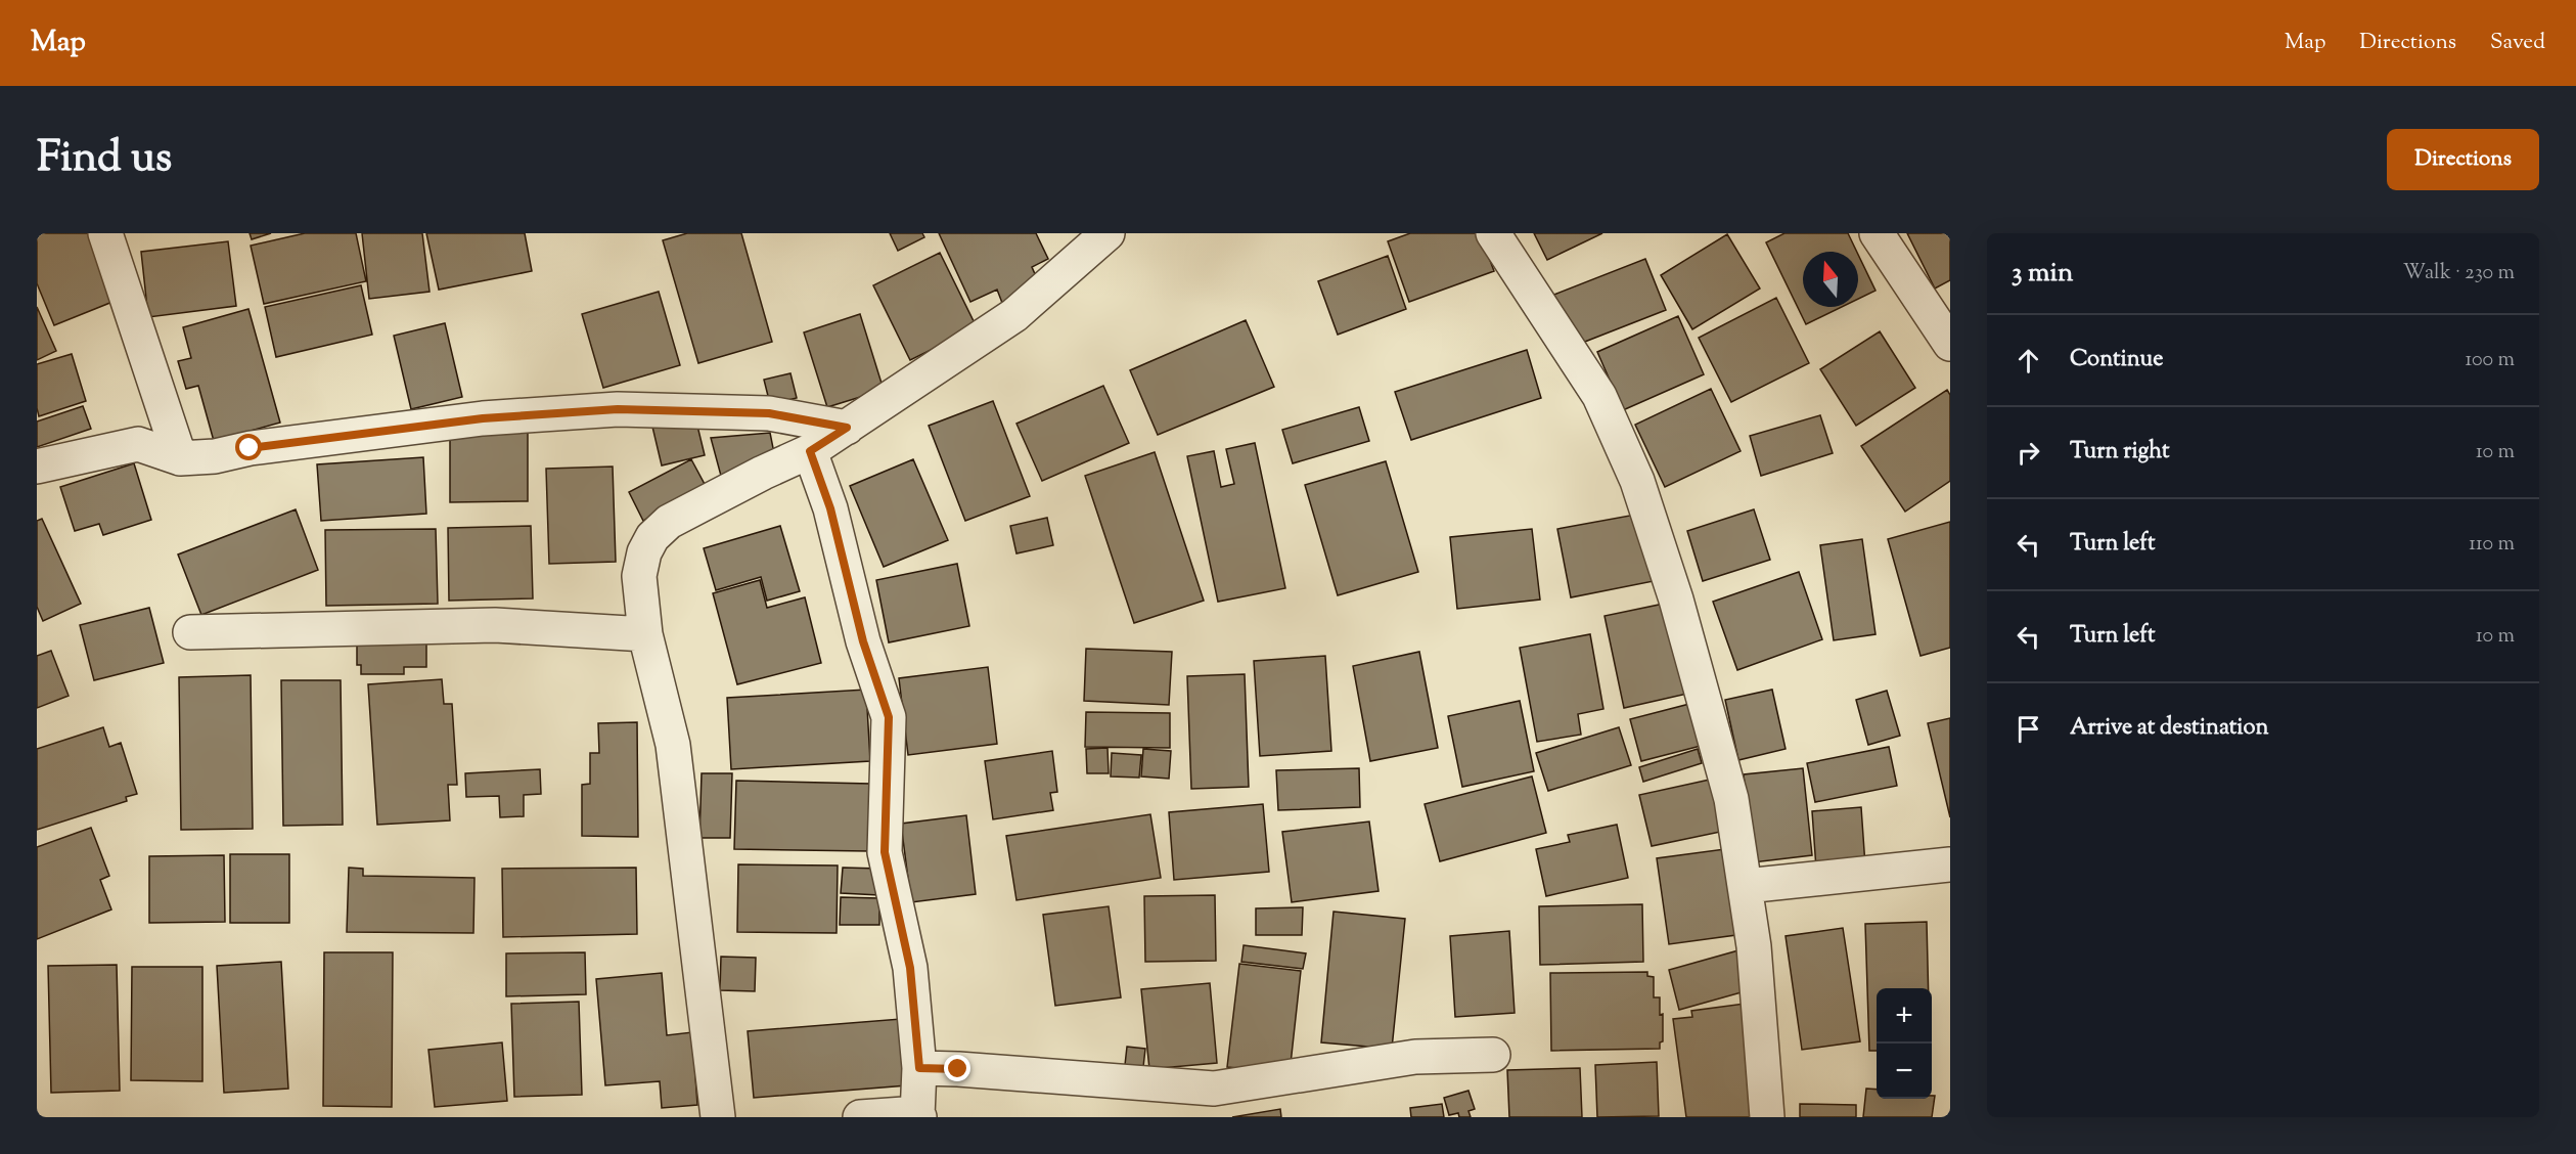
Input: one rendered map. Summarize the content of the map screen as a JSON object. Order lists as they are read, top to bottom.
{
  "north": "top",
  "page": {
    "header": "Map",
    "nav": ["Map", "Directions", "Saved"],
    "title": "Find us",
    "buttons": "Directions",
    "heading": ["3 min", "Walk · 230 m"],
    "list": [
      ["Continue", "100 m"],
      ["Turn right", "10 m"],
      ["Turn left", "110 m"],
      ["Turn left", "10 m"],
      "Arrive at destination"
    ],
    "map_buttons": ["+", "−"]
  }
}
